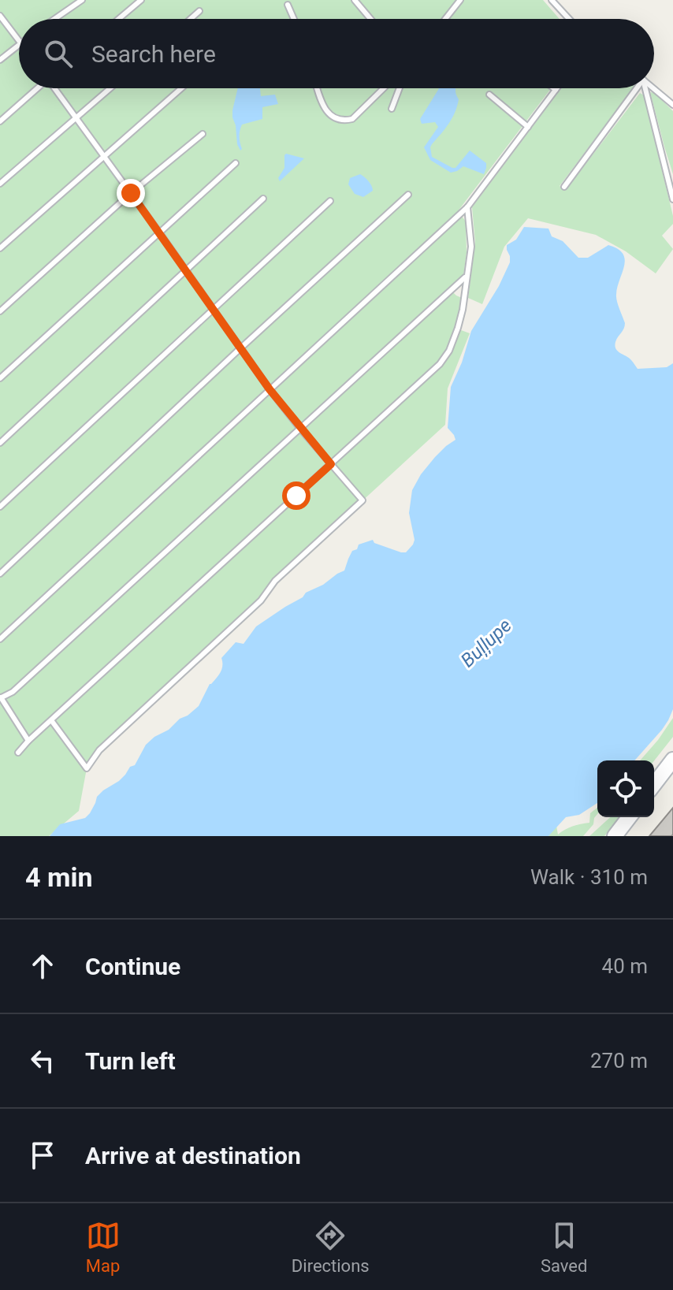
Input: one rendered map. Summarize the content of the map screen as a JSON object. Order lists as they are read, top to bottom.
{
  "water": ["Buļļupe"],
  "page": {
    "search": "Search here",
    "heading": ["4 min", "Walk · 310 m"],
    "list": [
      ["Continue", "40 m"],
      ["Turn left", "270 m"],
      "Arrive at destination"
    ],
    "nav": ["Map", "Directions", "Saved"]
  }
}
